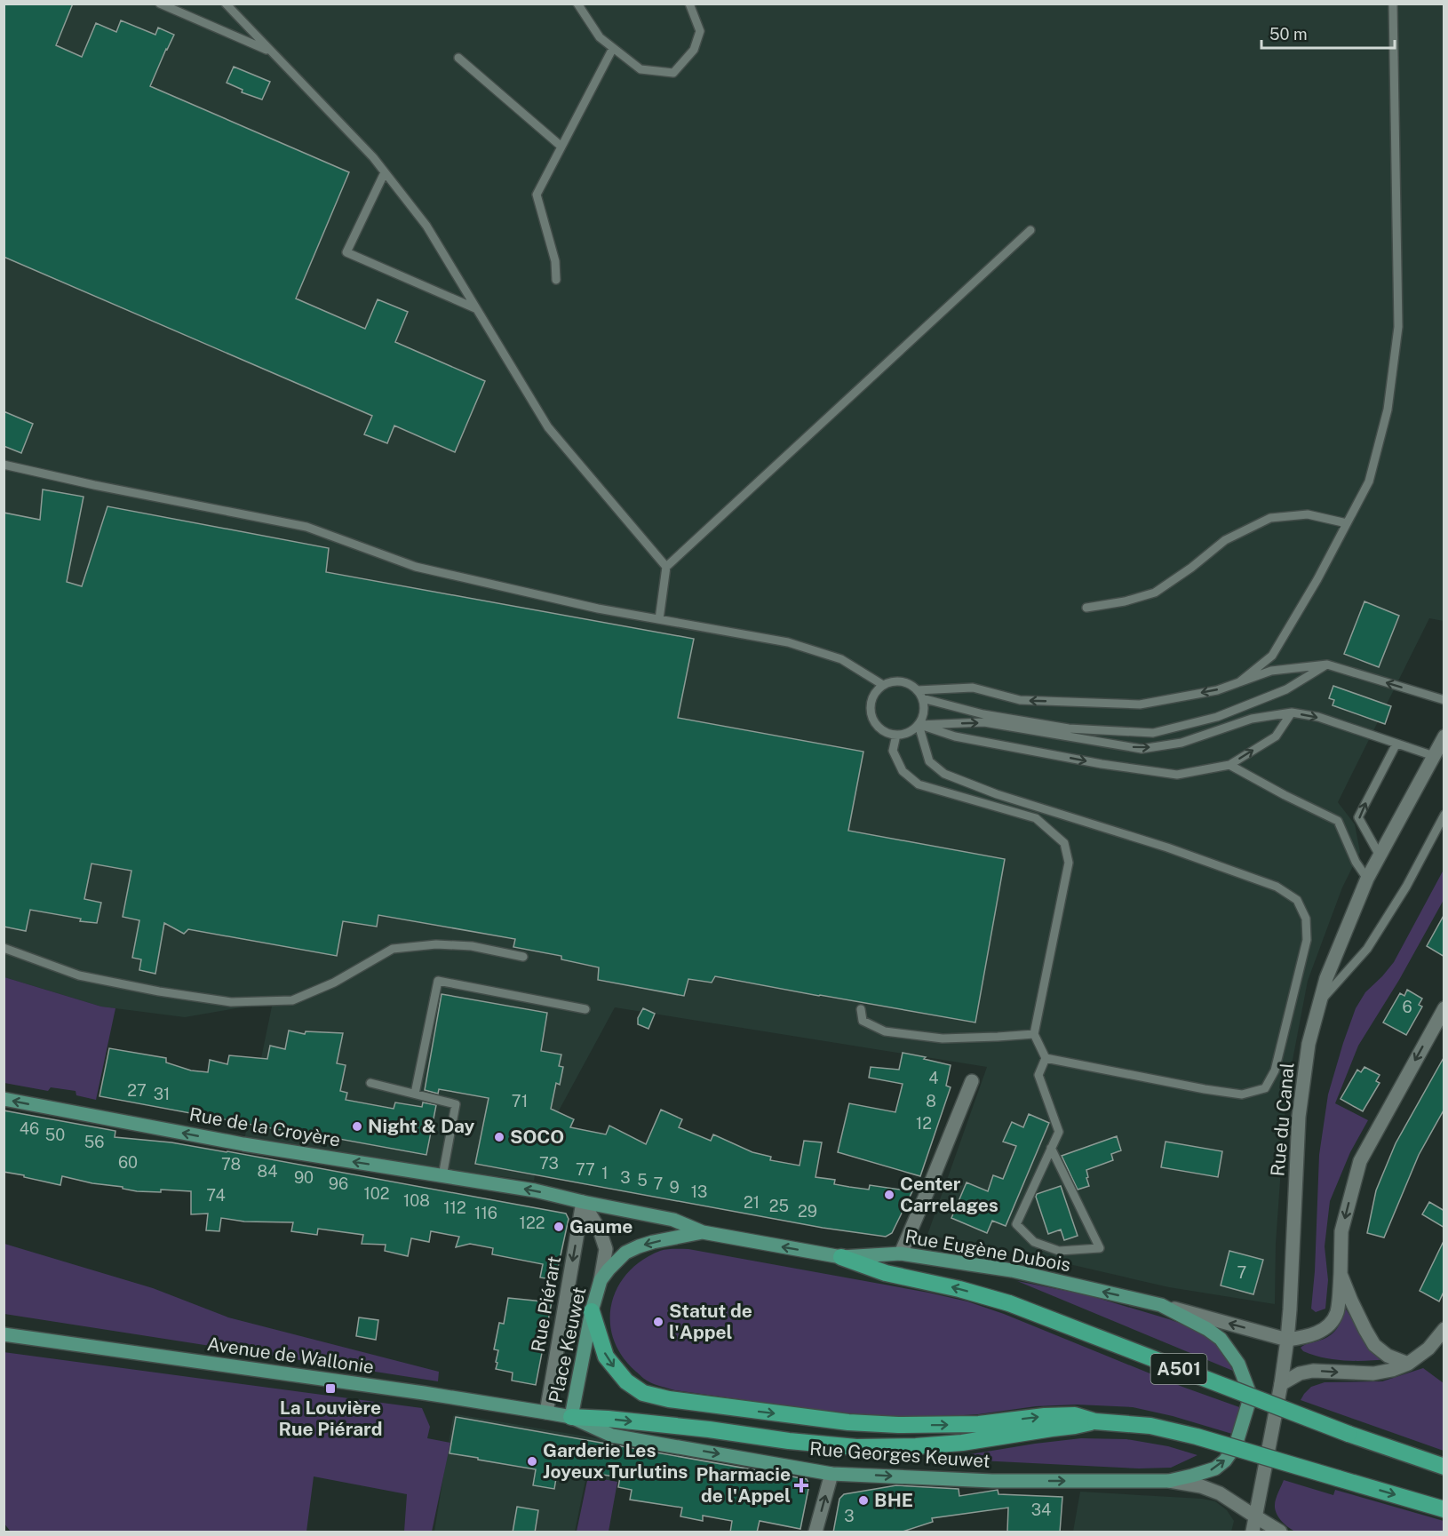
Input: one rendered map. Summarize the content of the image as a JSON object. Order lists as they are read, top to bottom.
{
  "streets": {
    "highway": ["A501"],
    "main road": [
      "Rue de la Croyère",
      "Rue Eugène Dubois",
      "Place Keuwet",
      "Avenue de Wallonie",
      "Rue Georges Keuwet"
    ],
    "street": ["Rue du Canal", "Rue Piérart"]
  },
  "crossings": [
    ["Rue du Canal", "Rue Eugène Dubois"],
    ["Rue de la Croyère", "Rue Eugène Dubois"],
    ["Rue de la Croyère", "Rue Piérart"],
    ["Rue de la Croyère", "Place Keuwet"],
    ["Rue Eugène Dubois", "Rue Piérart"],
    ["Rue Eugène Dubois", "Place Keuwet"],
    ["Rue Eugène Dubois", "A501"],
    ["Rue Eugène Dubois", "Rue Georges Keuwet"],
    ["Rue Piérart", "Place Keuwet"],
    ["Rue Piérart", "Avenue de Wallonie"],
    ["Place Keuwet", "Avenue de Wallonie"],
    ["Place Keuwet", "Rue Georges Keuwet"],
    ["Avenue de Wallonie", "Rue Georges Keuwet"]
  ],
  "one_way": ["Rue de la Croyère", "Rue Piérart"],
  "places": {
    "other": [
      "Night & Day",
      "SOCO",
      "Center Carrelages",
      "Gaume",
      "Statut de l'Appel",
      "Garderie Les Joyeux Turlutins",
      "BHE"
    ],
    "transit": ["La Louvière Rue Piérard"],
    "health": ["Pharmacie de l'Appel"]
  },
  "house_numbers": [
    "6",
    "4",
    "27",
    "31",
    "71",
    "8",
    "12",
    "46",
    "50",
    "56",
    "60",
    "73",
    "78",
    "77",
    "84",
    "1",
    "90",
    "3",
    "5",
    "96",
    "7",
    "9",
    "13",
    "102",
    "74",
    "108",
    "21",
    "25",
    "112",
    "29",
    "116",
    "122",
    "7",
    "34",
    "3"
  ],
  "scale_bar": "50 m"
}
